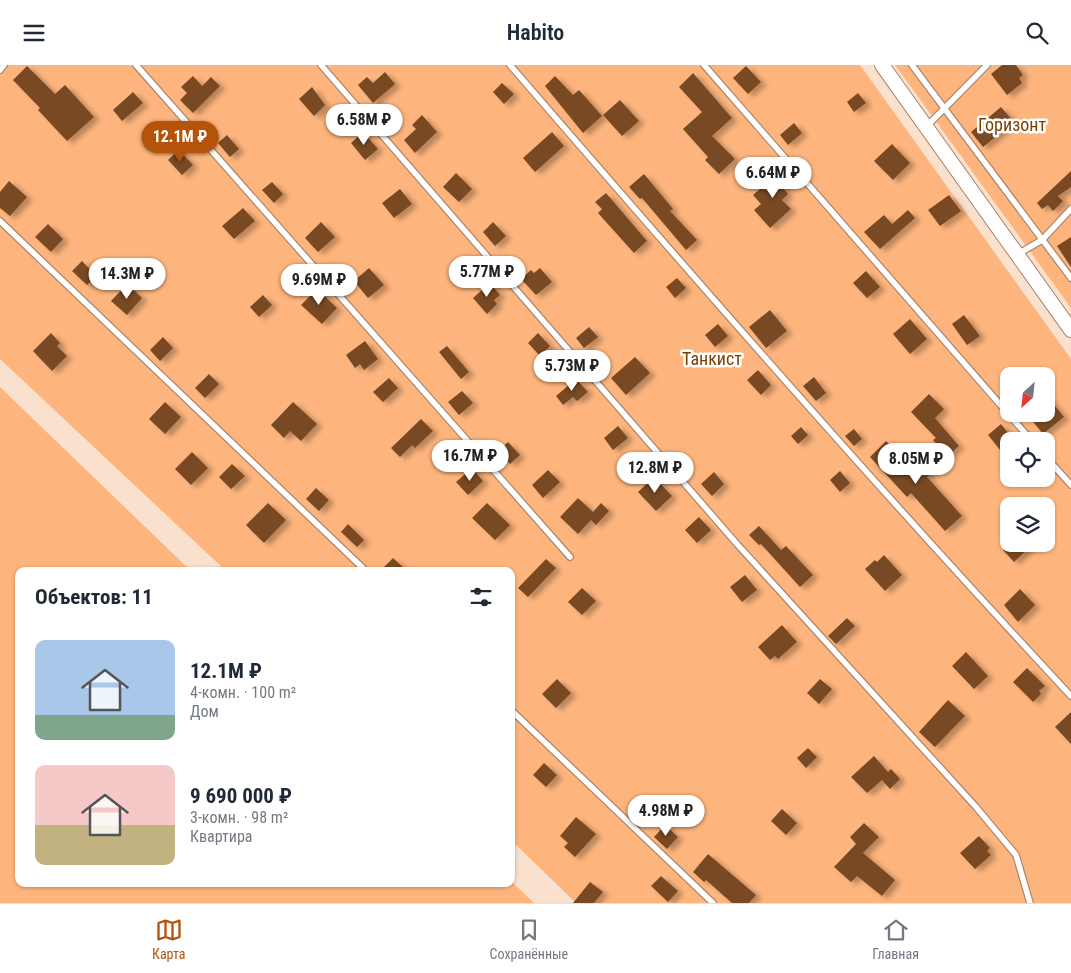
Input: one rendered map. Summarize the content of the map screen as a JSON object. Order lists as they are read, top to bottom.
{
  "parks": ["Горизонт", "Танкист"],
  "north": "bottom left",
  "page": {
    "header": "Habito",
    "price": [
      "6.58M ₽",
      "12.1M ₽",
      "6.64M ₽",
      "5.77M ₽",
      "14.3M ₽",
      "9.69M ₽",
      "5.73M ₽",
      "16.7M ₽",
      "8.05M ₽",
      "12.8M ₽",
      "4.98M ₽"
    ],
    "heading": "Объектов: 11",
    "list": [
      {
        "name": "12.1M ₽",
        "note": "4-комн. · 100 m² · Дом"
      },
      {
        "name": "9 690 000 ₽",
        "note": "3-комн. · 98 m² · Квартира"
      }
    ],
    "tabs": ["Карта", "Сохранённые", "Главная"]
  }
}
